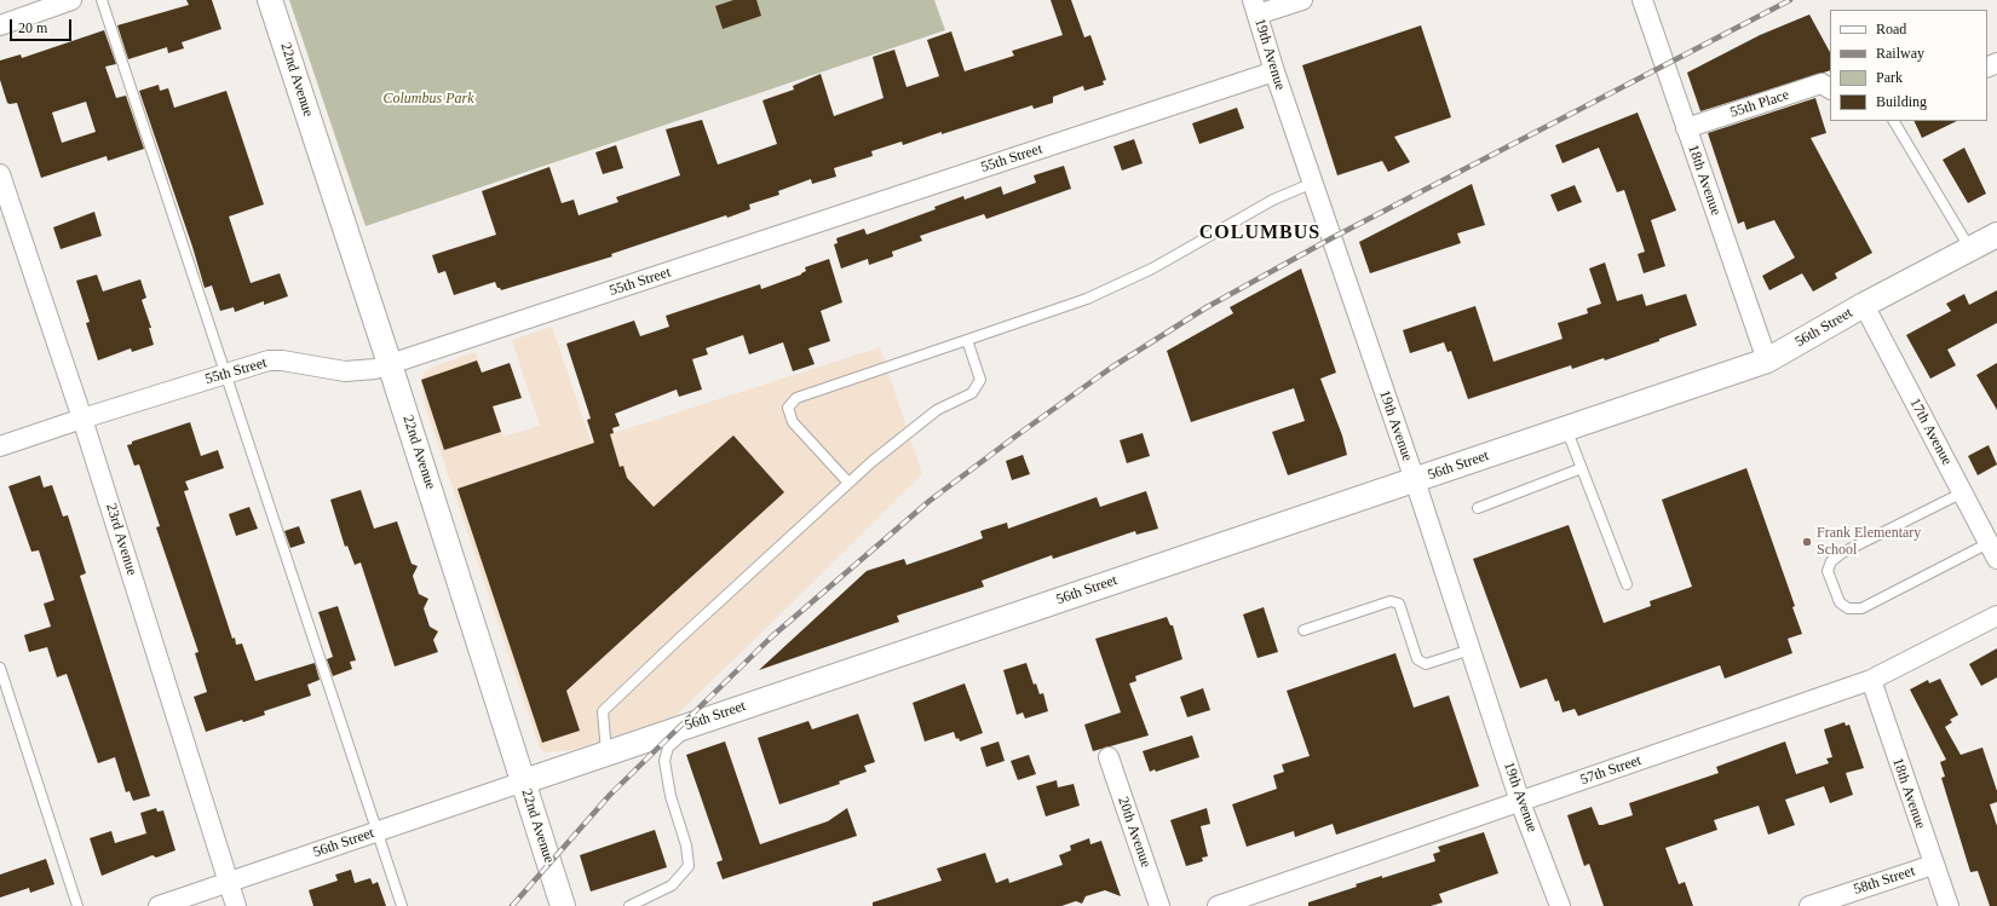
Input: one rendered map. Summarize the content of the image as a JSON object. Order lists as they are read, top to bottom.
{
  "streets": {
    "street": [
      "19th Avenue",
      "22nd Avenue",
      "55th Place",
      "55th Street",
      "18th Avenue",
      "56th Street",
      "17th Avenue",
      "23rd Avenue",
      "57th Street",
      "20th Avenue",
      "58th Street"
    ]
  },
  "crossings": [
    ["19th Avenue", "55th Street"],
    ["19th Avenue", "56th Street"],
    ["19th Avenue", "57th Street"],
    ["22nd Avenue", "55th Street"],
    ["22nd Avenue", "56th Street"],
    ["55th Place", "18th Avenue"],
    ["55th Street", "23rd Avenue"],
    ["18th Avenue", "56th Street"],
    ["18th Avenue", "57th Street"],
    ["18th Avenue", "58th Street"],
    ["56th Street", "17th Avenue"],
    ["56th Street", "23rd Avenue"]
  ],
  "districts": ["COLUMBUS"],
  "parks": ["Columbus Park"],
  "places": ["Frank Elementary School"],
  "legend": [
    "Road",
    "Railway",
    "Park",
    "Building"
  ],
  "scale_bar": "20 m"
}
